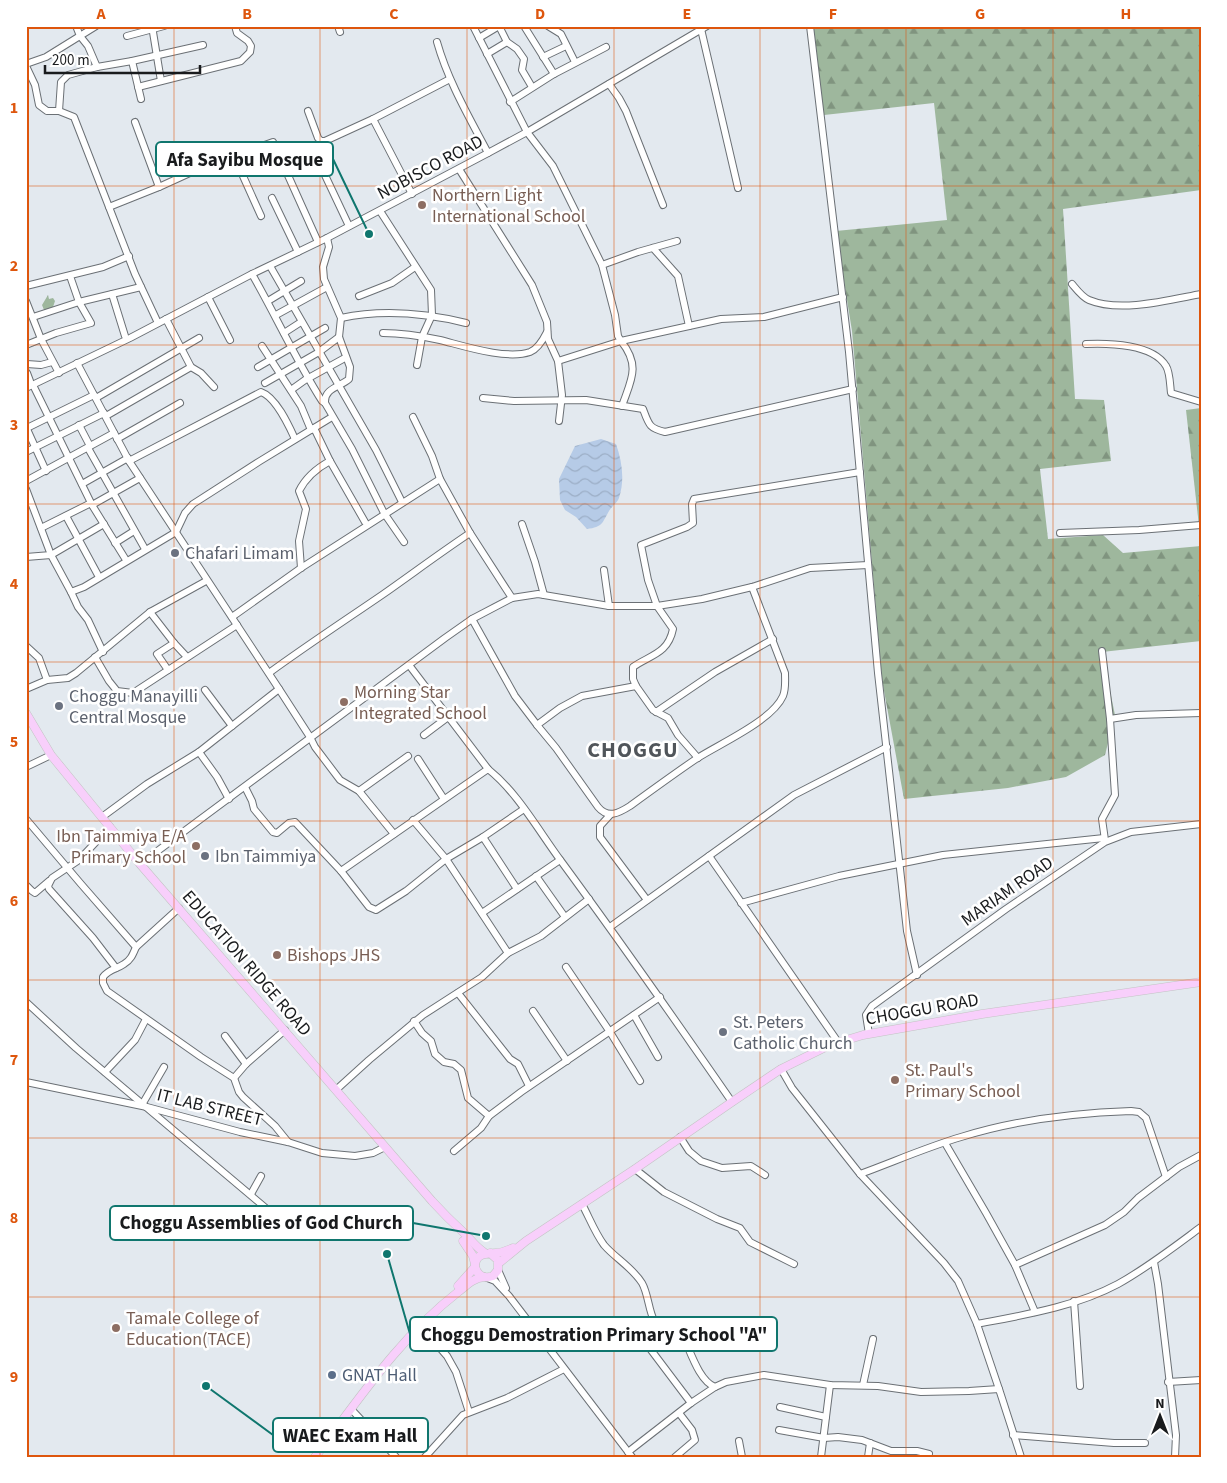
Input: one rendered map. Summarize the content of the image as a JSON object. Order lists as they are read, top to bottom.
{
  "streets": {
    "main road": ["EDUCATION RIDGE ROAD", "CHOGGU ROAD"],
    "street": ["NOBISCO ROAD", "MARIAM ROAD", "IT LAB STREET"]
  },
  "crossings": [
    ["MARIAM ROAD", "CHOGGU ROAD"],
    ["EDUCATION RIDGE ROAD", "CHOGGU ROAD"],
    ["EDUCATION RIDGE ROAD", "IT LAB STREET"]
  ],
  "districts": ["CHOGGU"],
  "places": [
    "Northern Light International School",
    "Afa Sayibu Mosque",
    "Chafari Limam",
    "Morning Star Integrated School",
    "Choggu Manayilli Central Mosque",
    "Ibn Taimmiya E/A Primary School",
    "Ibn Taimmiya",
    "Bishops JHS",
    "St. Peters Catholic Church",
    "St. Paul's Primary School",
    "Choggu Assemblies of God Church",
    "Choggu Demostration Primary School \"A\"",
    "Tamale College of Education(TACE)",
    "GNAT Hall",
    "WAEC Exam Hall"
  ],
  "scale_bar": "200 m",
  "north": "top",
  "grid": {
    "columns": [
      "A",
      "B",
      "C",
      "D",
      "E",
      "F",
      "G",
      "H"
    ],
    "rows": [
      "1",
      "2",
      "3",
      "4",
      "5",
      "6",
      "7",
      "8",
      "9"
    ]
  }
}
